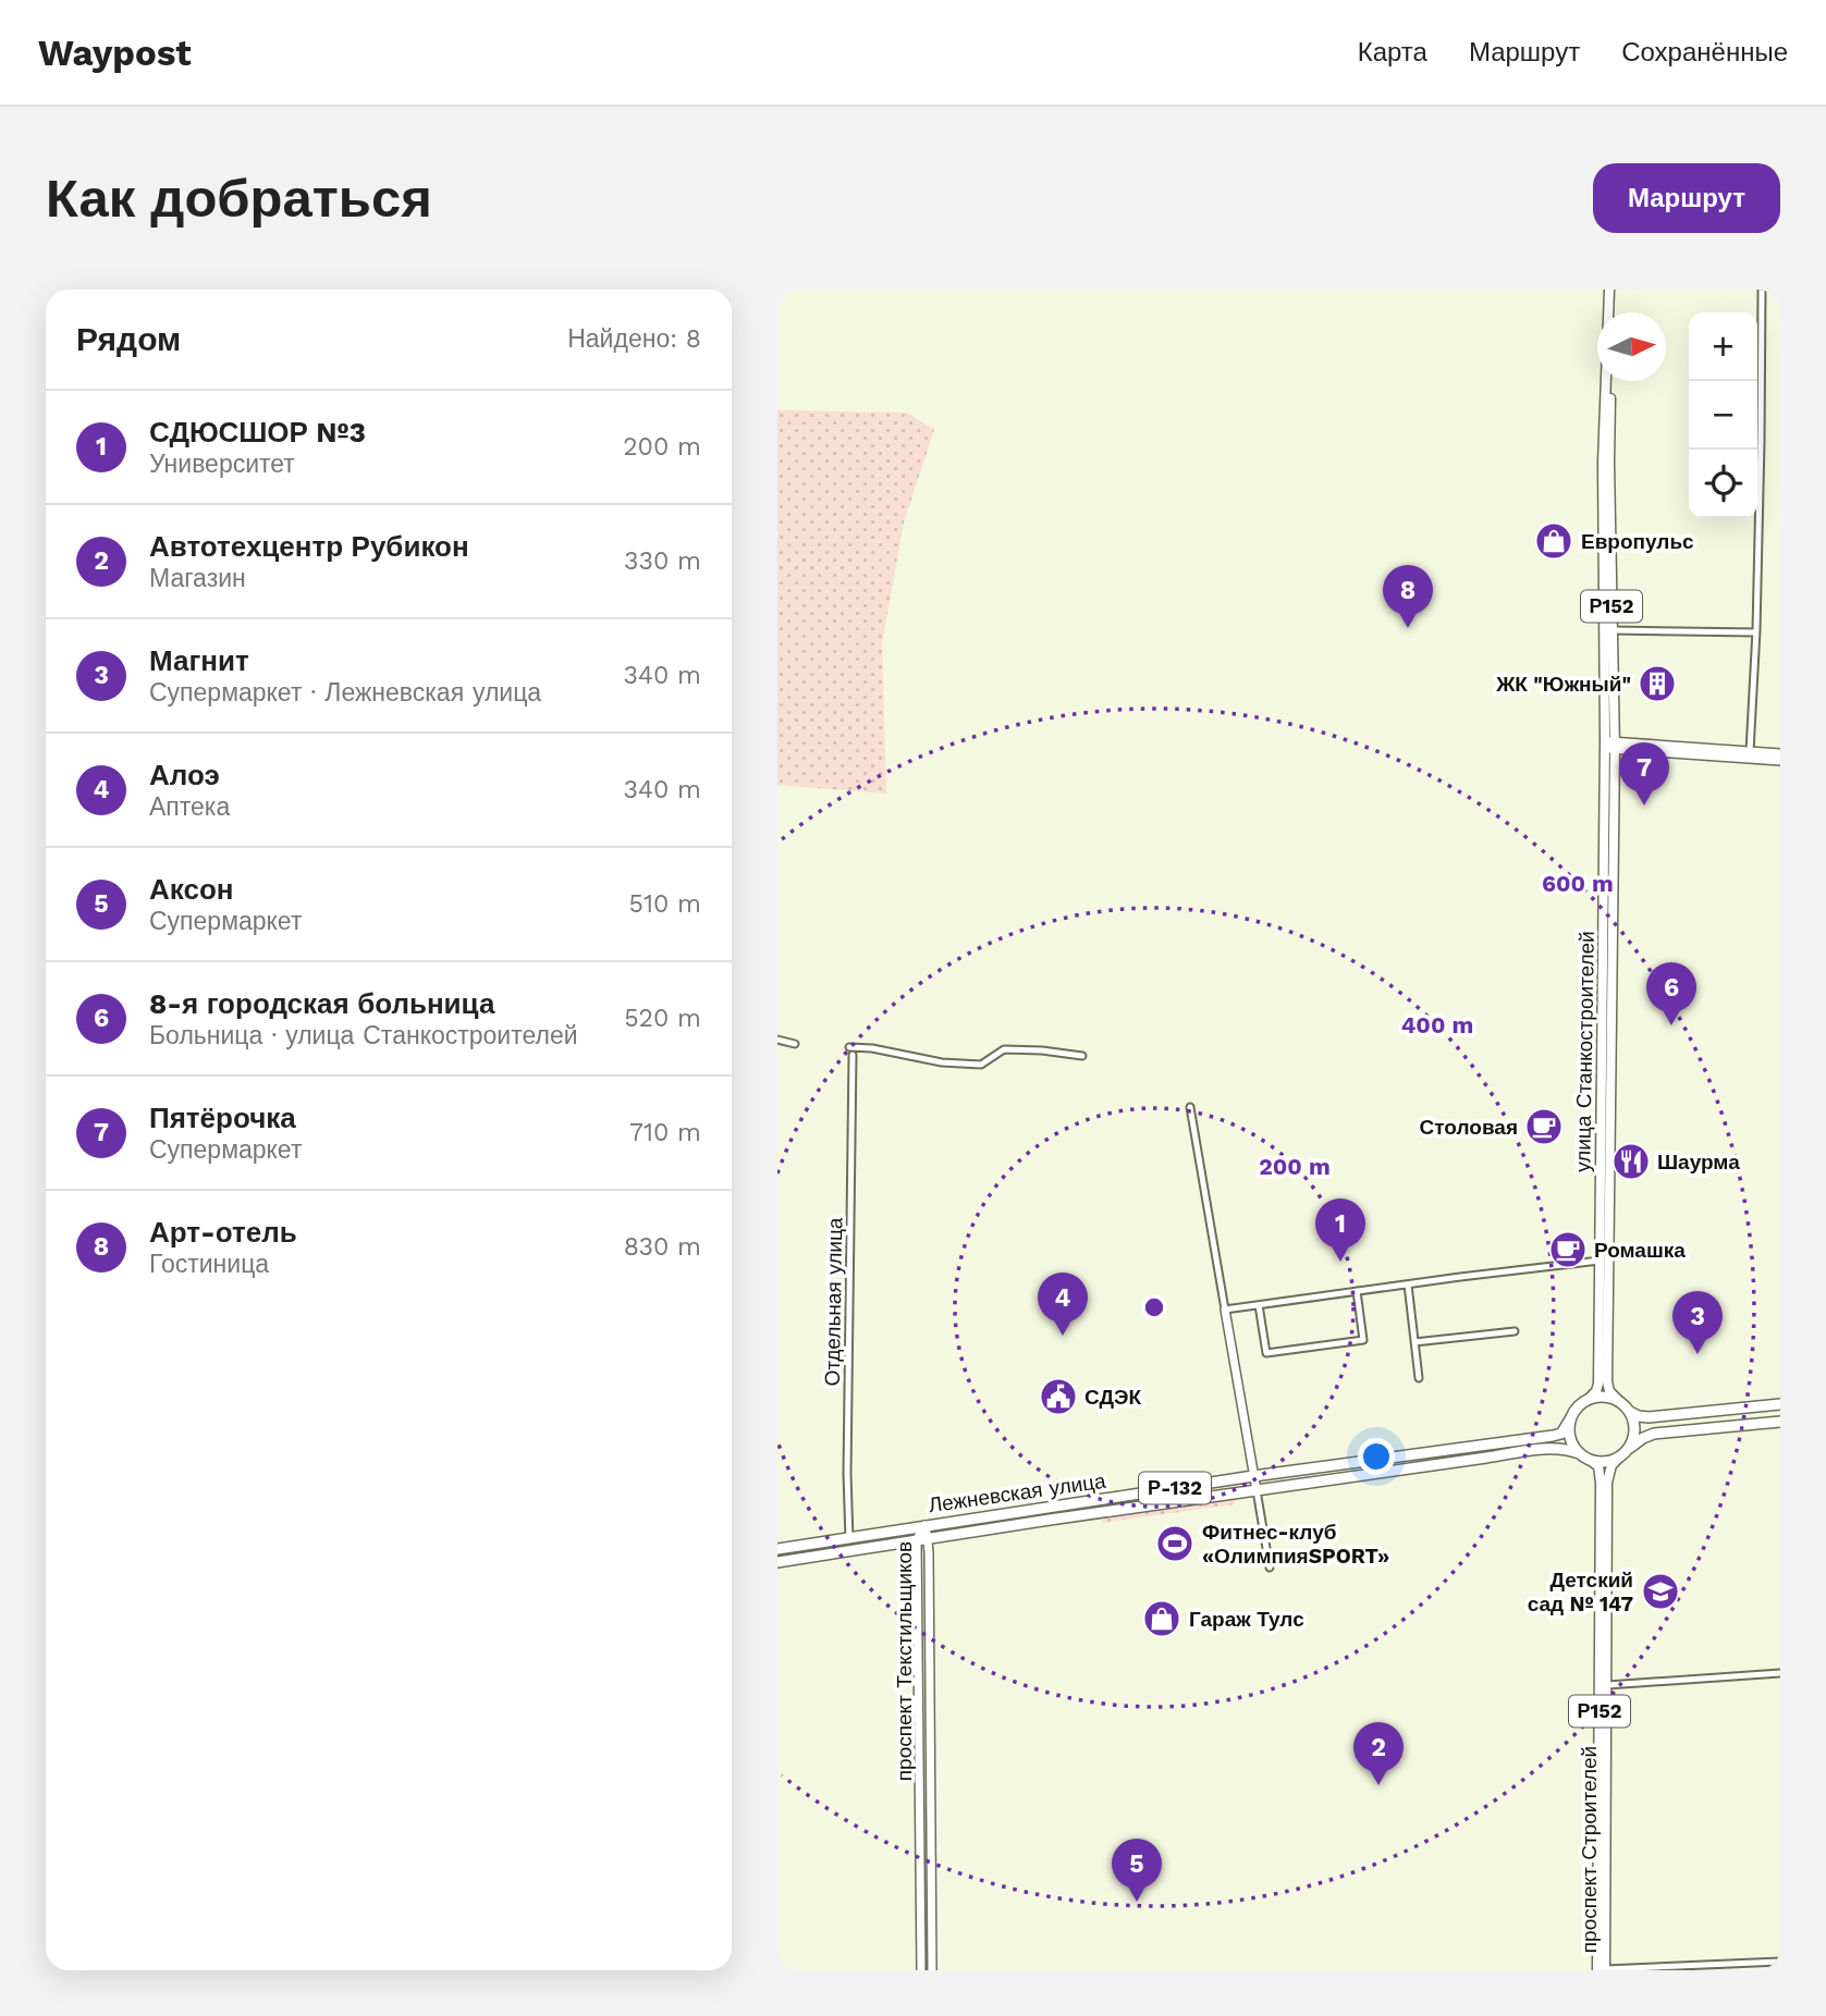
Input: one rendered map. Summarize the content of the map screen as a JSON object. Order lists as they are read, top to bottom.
{
  "streets": {
    "highway": ["Р-132", "Лежневская улица"],
    "main road": [
      "Р152",
      "улица Станкостроителей",
      "проспект Текстильщиков",
      "проспект Строителей"
    ],
    "street": ["Отдельная улица"]
  },
  "crossings": [
    ["улица Станкостроителей", "Лежневская улица"],
    ["улица Станкостроителей", "проспект Строителей"],
    ["Отдельная улица", "Лежневская улица"],
    ["Лежневская улица", "проспект Текстильщиков"],
    ["Лежневская улица", "проспект Строителей"]
  ],
  "places": {
    "shop": ["Европульс", "Гараж Тулс"],
    "building": ["ЖК \"Южный\""],
    "cafe": ["Столовая", "Ромашка"],
    "restaurant": ["Шаурма"],
    "public building": ["СДЭК"],
    "sports": ["Фитнес-клуб «ОлимпияSPORT»"],
    "school or university": ["Детский сад № 147"]
  },
  "north": "right",
  "page": {
    "header": "Waypost",
    "nav": ["Карта", "Маршрут", "Сохранённые"],
    "buttons": "Маршрут",
    "title": "Как добраться",
    "heading": ["Рядом", "Найдено: 8"],
    "map_buttons": ["+", "−"],
    "list": [
      {
        "mark": "1",
        "name": "СДЮСШОР №3",
        "note": "Университет",
        "value": "200 m"
      },
      {
        "mark": "2",
        "name": "Автотехцентр Рубикон",
        "note": "Магазин",
        "value": "330 m"
      },
      {
        "mark": "3",
        "name": "Магнит",
        "note": "Супермаркет · Лежневская улица",
        "value": "340 m"
      },
      {
        "mark": "4",
        "name": "Алоэ",
        "note": "Аптека",
        "value": "340 m"
      },
      {
        "mark": "5",
        "name": "Аксон",
        "note": "Супермаркет",
        "value": "510 m"
      },
      {
        "mark": "6",
        "name": "8-я городская больница",
        "note": "Больница · улица Станкостроителей",
        "value": "520 m"
      },
      {
        "mark": "7",
        "name": "Пятёрочка",
        "note": "Супермаркет",
        "value": "710 m"
      },
      {
        "mark": "8",
        "name": "Арт-отель",
        "note": "Гостиница",
        "value": "830 m"
      }
    ],
    "pins": [
      "8",
      "7",
      "6",
      "1",
      "4",
      "3",
      "2",
      "5"
    ]
  },
  "rings": ["600 m", "400 m", "200 m"]
}
